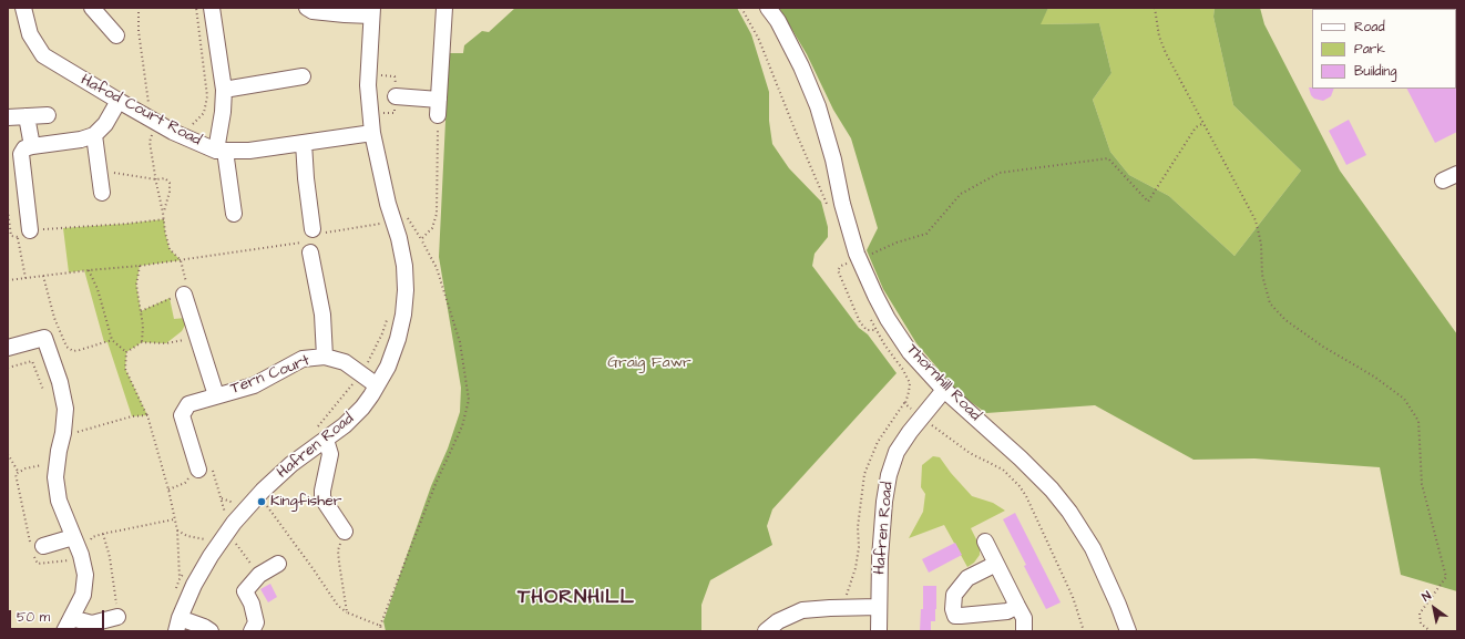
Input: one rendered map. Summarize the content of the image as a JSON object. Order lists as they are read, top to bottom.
{
  "streets": {
    "street": [
      "Hafod Court Road",
      "Tern Court",
      "Thornhill Road",
      "Hafren Road"
    ]
  },
  "crossings": [
    ["Hafod Court Road", "Tern Court"],
    ["Hafod Court Road", "Hafren Road"],
    ["Tern Court", "Hafren Road"],
    ["Thornhill Road", "Hafren Road"]
  ],
  "districts": ["THORNHILL"],
  "parks": ["Graig Fawr"],
  "places": ["Kingfisher"],
  "legend": ["Road", "Park", "Building"],
  "scale_bar": "50 m",
  "north": "top left"
}
